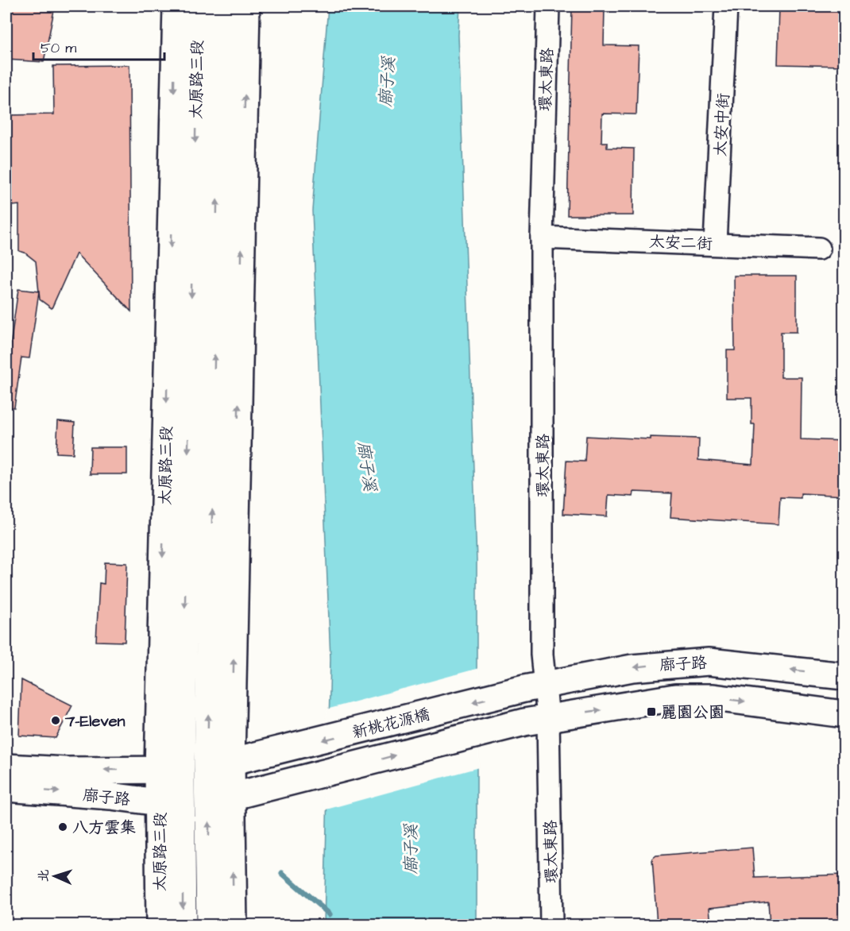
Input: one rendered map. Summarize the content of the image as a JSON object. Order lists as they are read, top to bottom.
{
  "streets": {
    "main road": ["太原路三段", "廍子路", "新桃花源橋"],
    "street": ["環太東路", "太安中街", "太安二街"]
  },
  "crossings": [
    ["太原路三段", "廍子路"],
    ["環太東路", "太安二街"],
    ["環太東路", "廍子路"],
    ["環太東路", "新桃花源橋"],
    ["太安中街", "太安二街"],
    ["廍子路", "新桃花源橋"]
  ],
  "water": ["廍子溪"],
  "places": {
    "transit": ["麗園公園"],
    "other": ["7-Eleven", "八方雲集"]
  },
  "scale_bar": "50 m",
  "north": "left"
}
